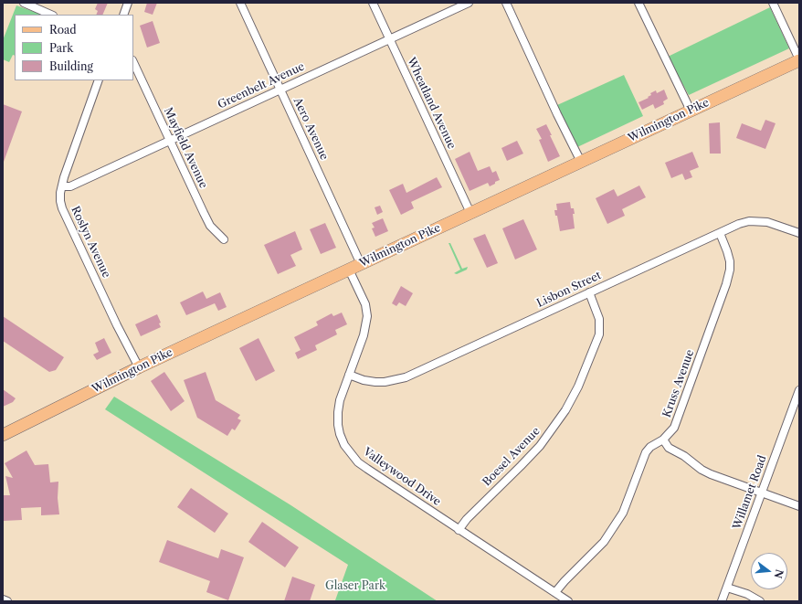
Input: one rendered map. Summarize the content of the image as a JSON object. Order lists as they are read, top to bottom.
{
  "streets": {
    "main road": ["Wilmington Pike"],
    "street": [
      "Greenbelt Avenue",
      "Wheatland Avenue",
      "Aero Avenue",
      "Mayfield Avenue",
      "Roslyn Avenue",
      "Lisbon Street",
      "Kruss Avenue",
      "Boesel Avenue",
      "Valleywood Drive",
      "Willamet Road"
    ]
  },
  "crossings": [
    ["Greenbelt Avenue", "Wheatland Avenue"],
    ["Greenbelt Avenue", "Aero Avenue"],
    ["Greenbelt Avenue", "Mayfield Avenue"],
    ["Greenbelt Avenue", "Roslyn Avenue"],
    ["Wheatland Avenue", "Wilmington Pike"],
    ["Wilmington Pike", "Aero Avenue"],
    ["Wilmington Pike", "Roslyn Avenue"],
    ["Wilmington Pike", "Valleywood Drive"],
    ["Lisbon Street", "Kruss Avenue"],
    ["Lisbon Street", "Boesel Avenue"],
    ["Lisbon Street", "Valleywood Drive"],
    ["Kruss Avenue", "Valleywood Drive"],
    ["Boesel Avenue", "Valleywood Drive"]
  ],
  "parks": ["Glaser Park"],
  "legend": ["Road", "Park", "Building"],
  "north": "right"
}
